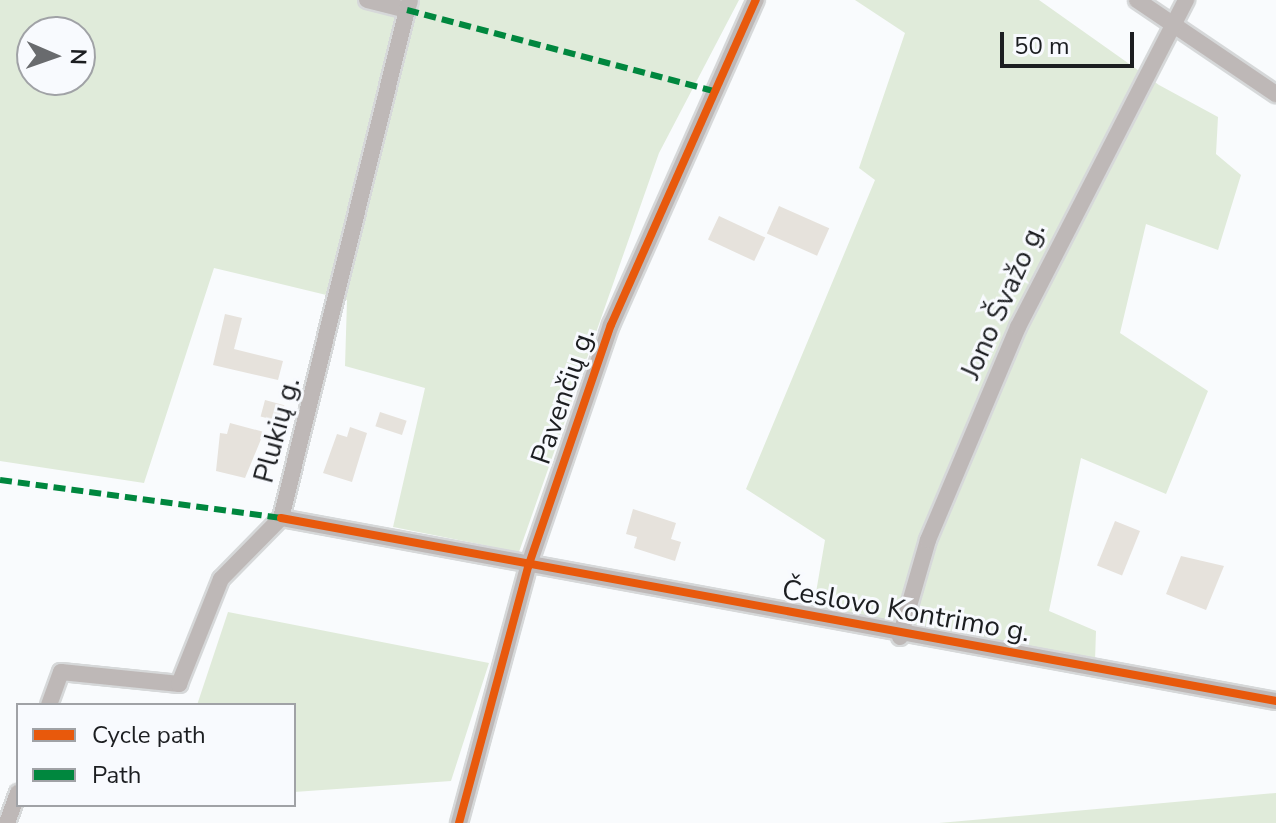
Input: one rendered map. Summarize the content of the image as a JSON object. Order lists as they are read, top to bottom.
{
  "streets": {
    "street": [
      "Jono Švažo g.",
      "Pavenčių g.",
      "Plukių g.",
      "Česlovo Kontrimo g."
    ]
  },
  "crossings": [
    ["Jono Švažo g.", "Česlovo Kontrimo g."],
    ["Pavenčių g.", "Česlovo Kontrimo g."],
    ["Plukių g.", "Česlovo Kontrimo g."]
  ],
  "legend": ["Cycle path", "Path"],
  "scale_bar": "50 m",
  "north": "right"
}
